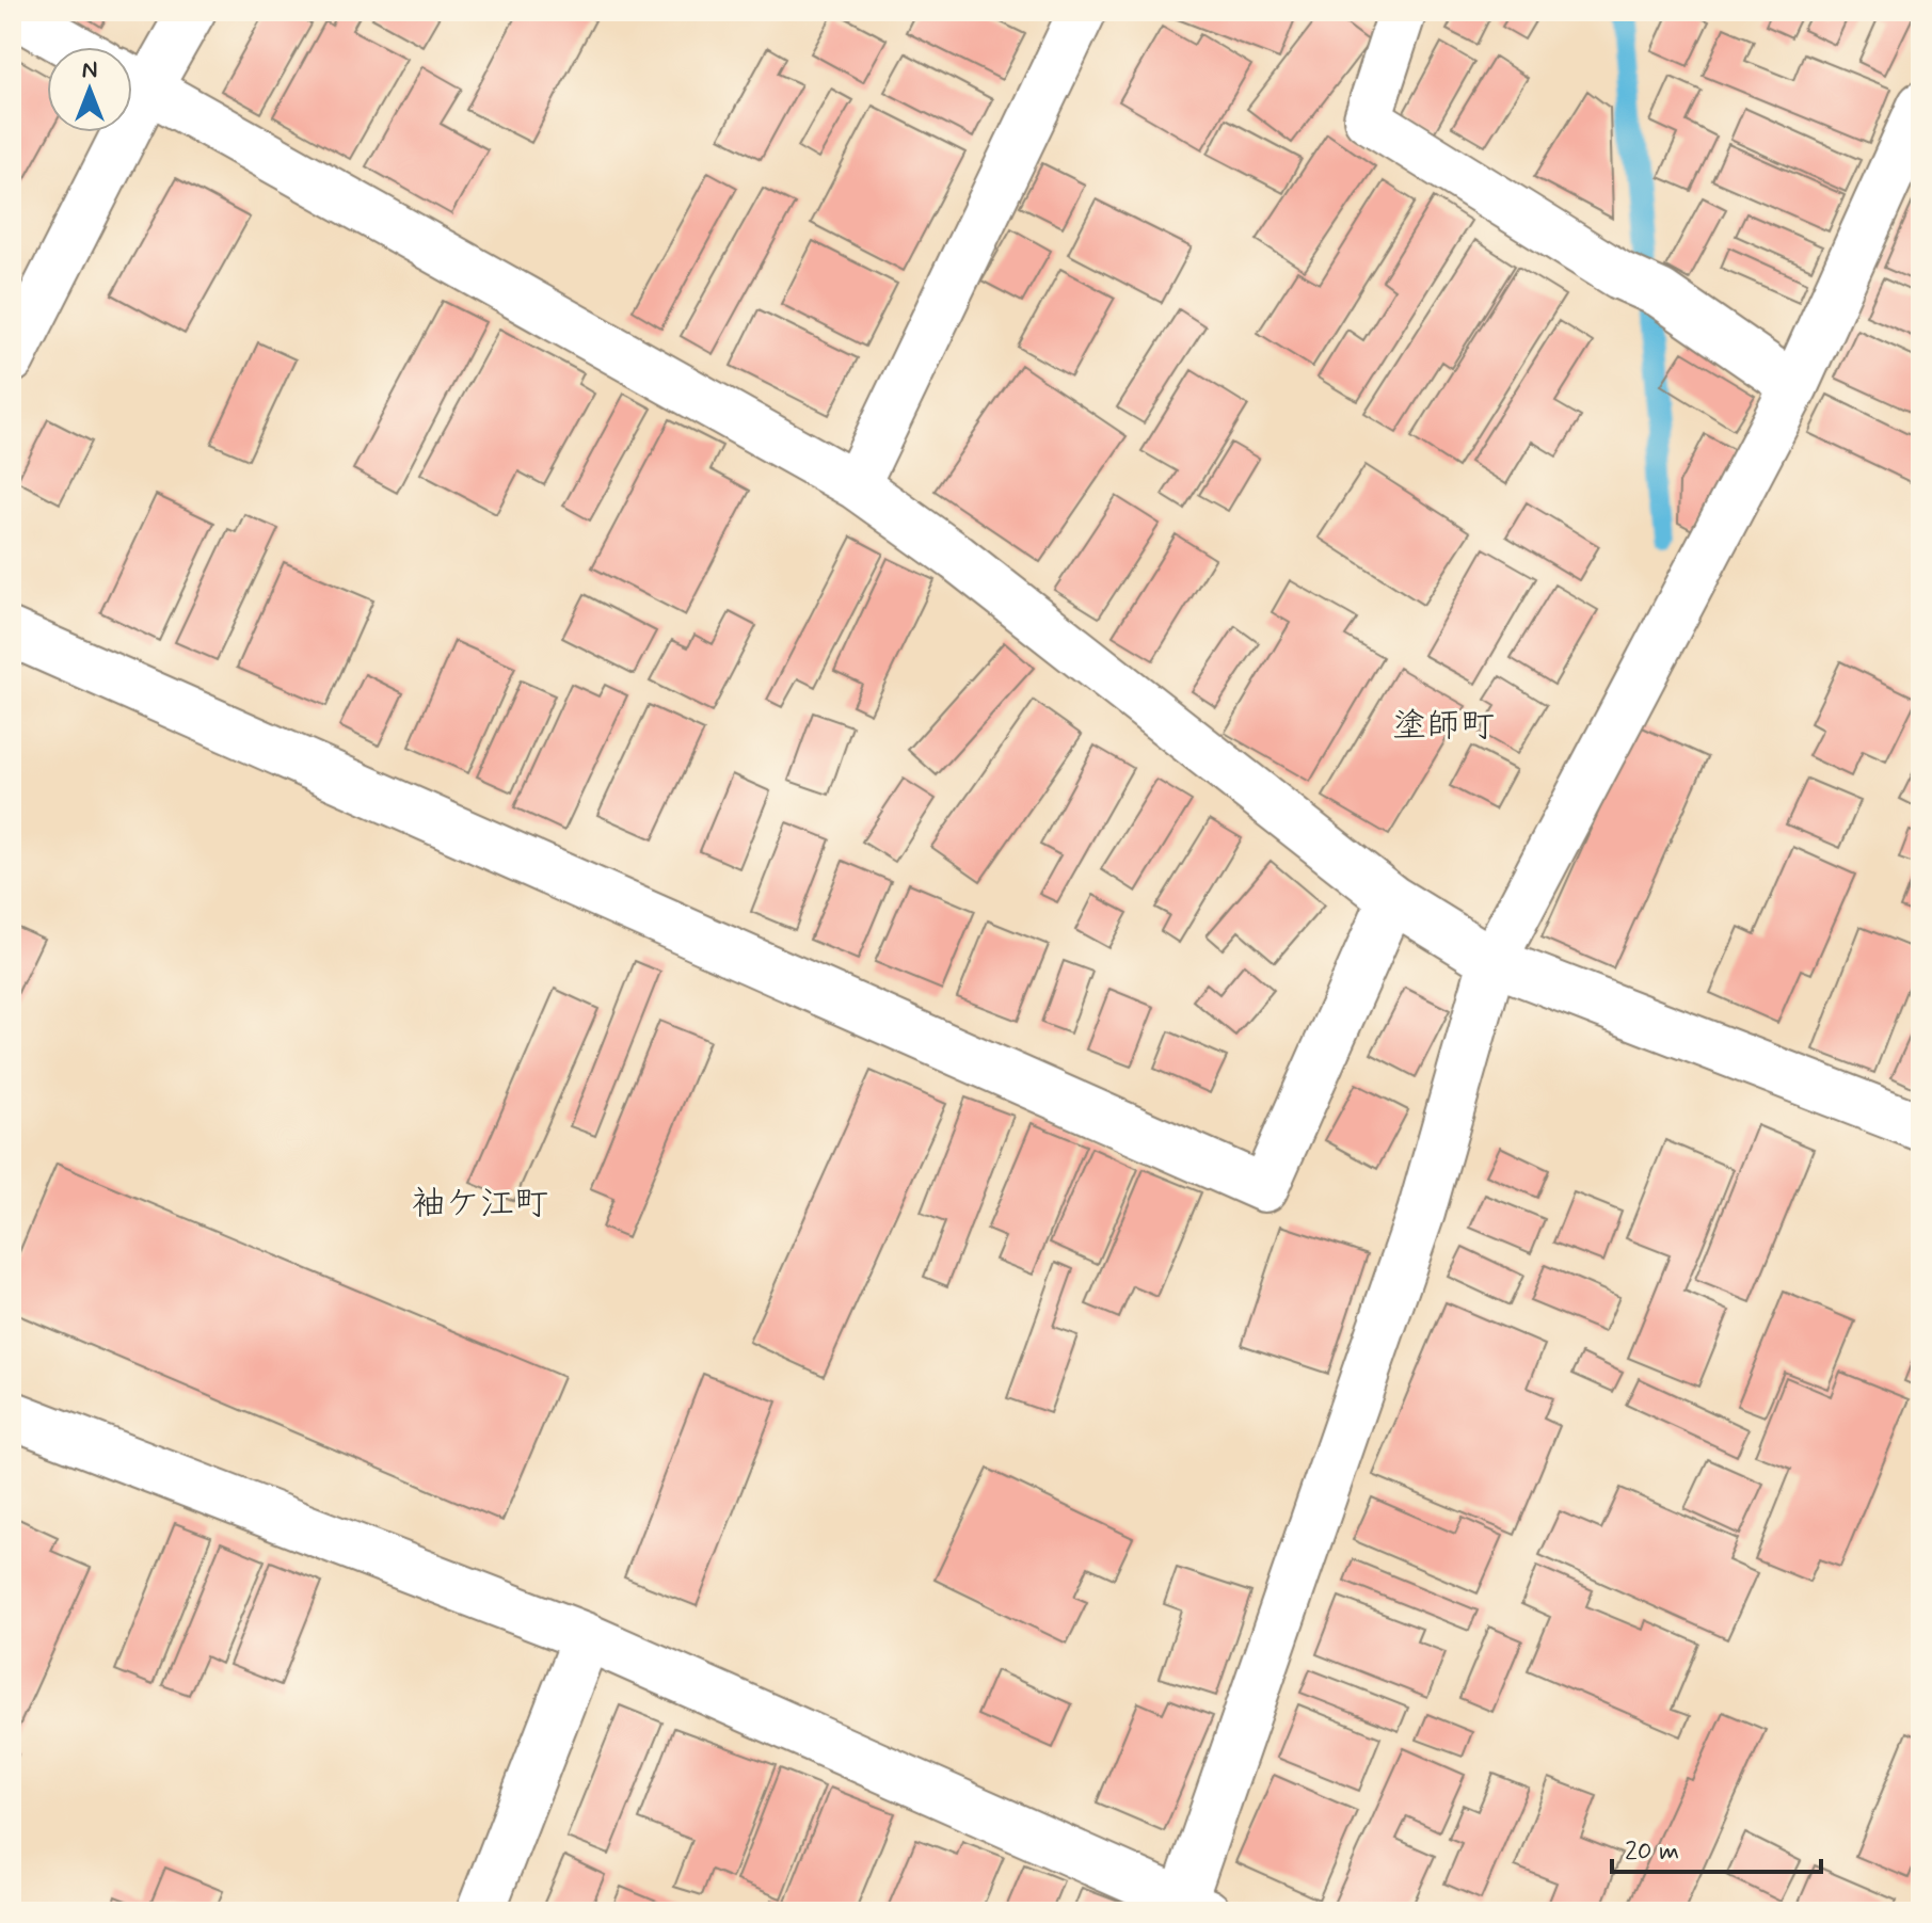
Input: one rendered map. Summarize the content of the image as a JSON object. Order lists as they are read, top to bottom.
{
  "districts": ["塗師町", "袖ケ江町"],
  "scale_bar": "20 m",
  "north": "top"
}
